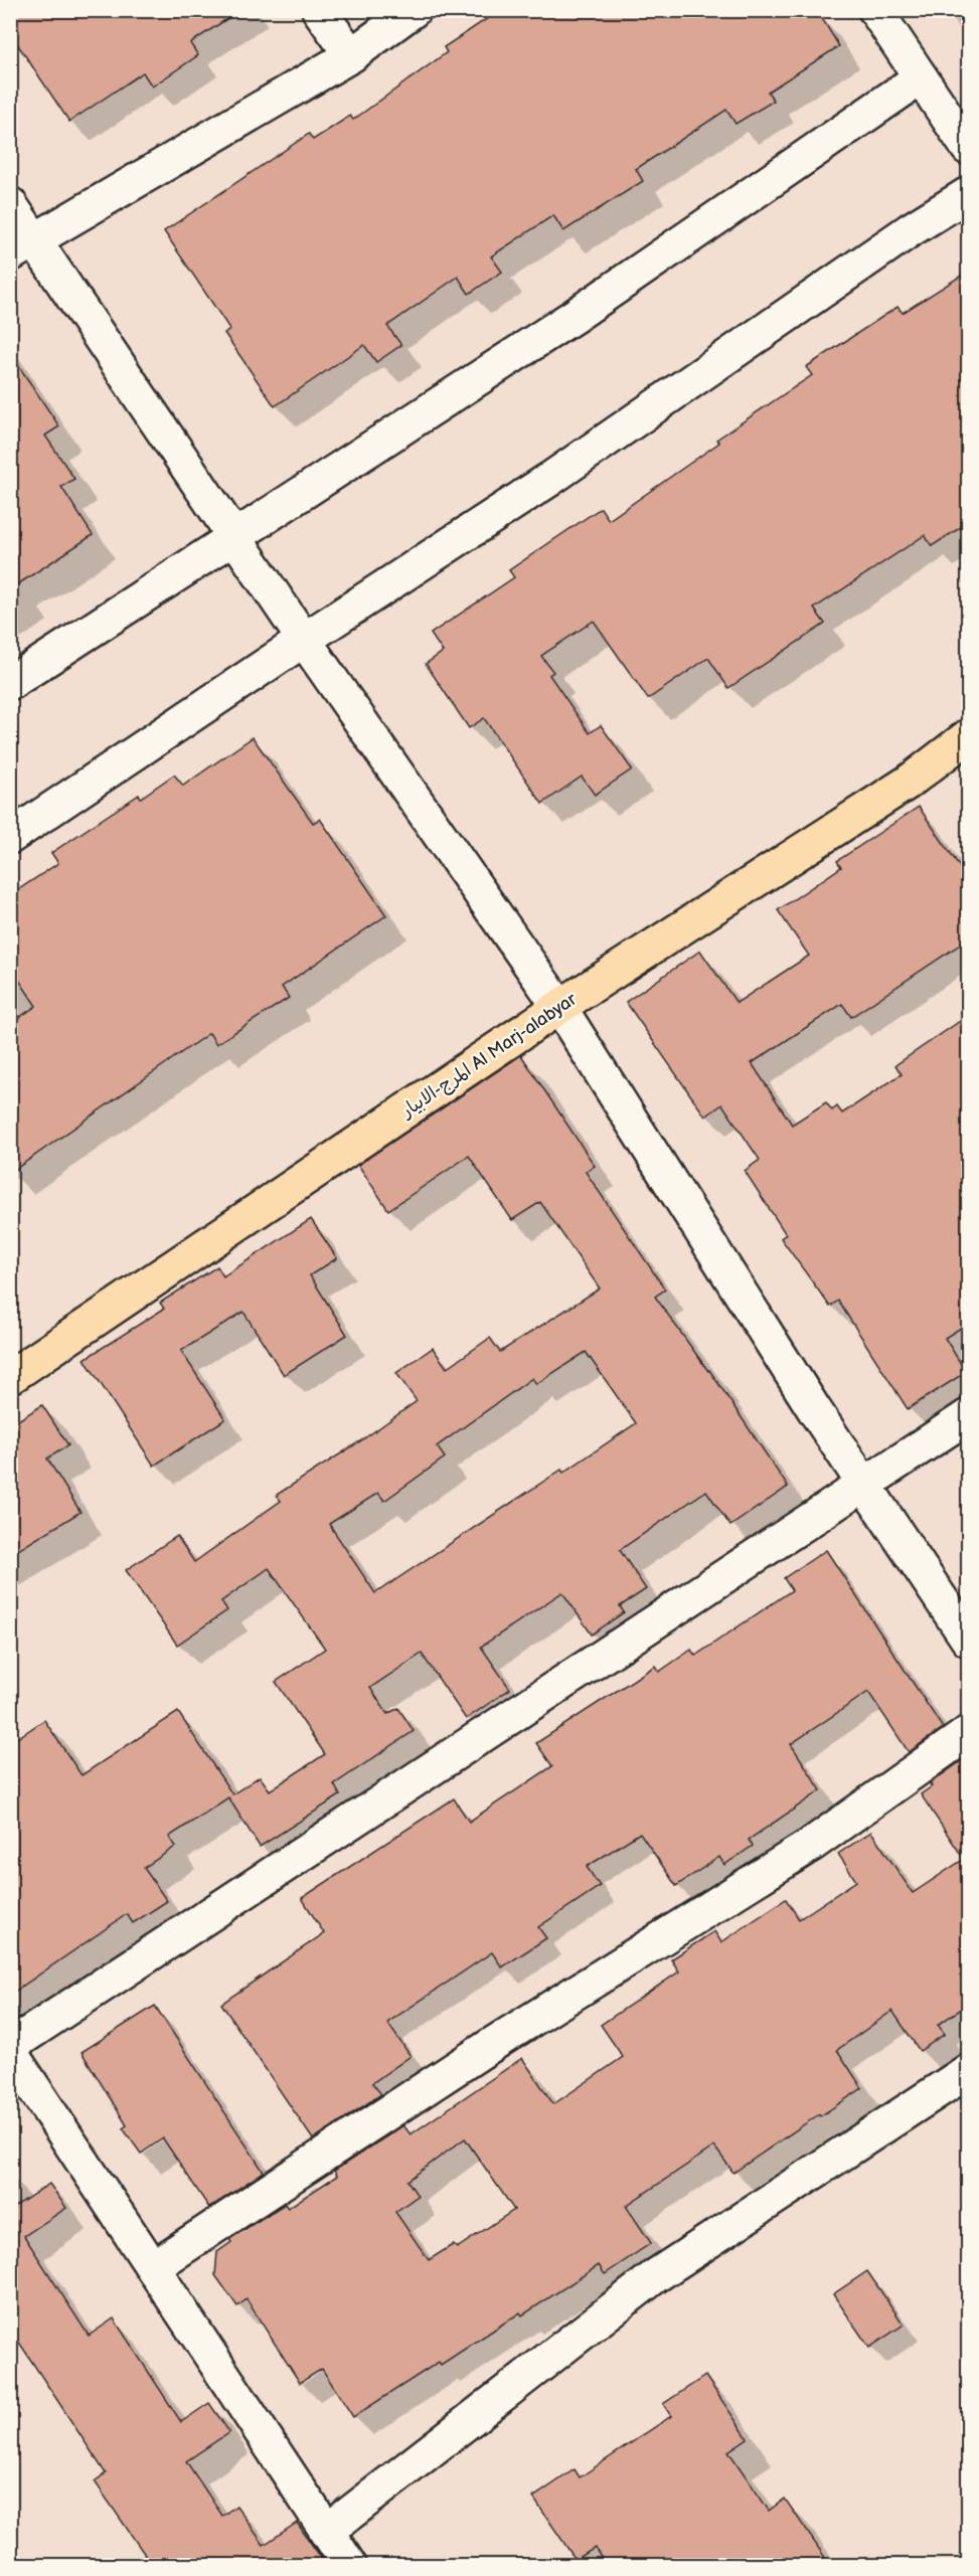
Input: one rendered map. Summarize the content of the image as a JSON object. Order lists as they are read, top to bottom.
{
  "streets": {
    "main road": ["المرج-الابيار Al Marj-alabyar"]
  }
}
